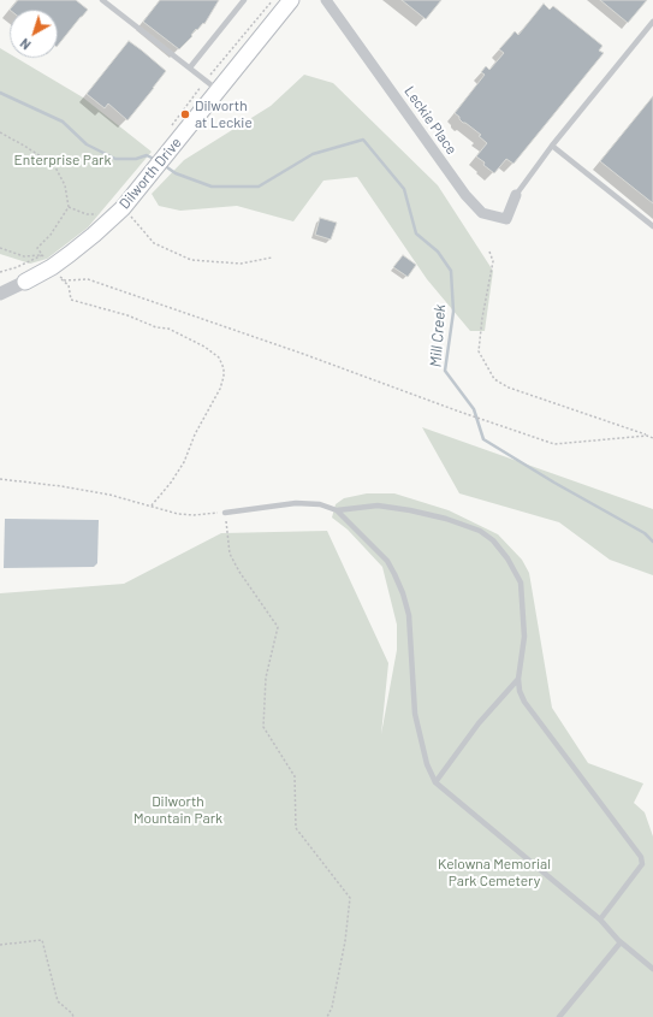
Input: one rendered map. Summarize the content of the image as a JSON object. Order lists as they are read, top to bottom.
{
  "streets": {
    "main road": ["Dilworth Drive"],
    "street": ["Leckie Place"]
  },
  "water": ["Mill Creek"],
  "parks": ["Enterprise Park", "Dilworth Mountain Park", "Kelowna Memorial Park Cemetery"],
  "places": ["Dilworth at Leckie"],
  "north": "bottom left"
}
